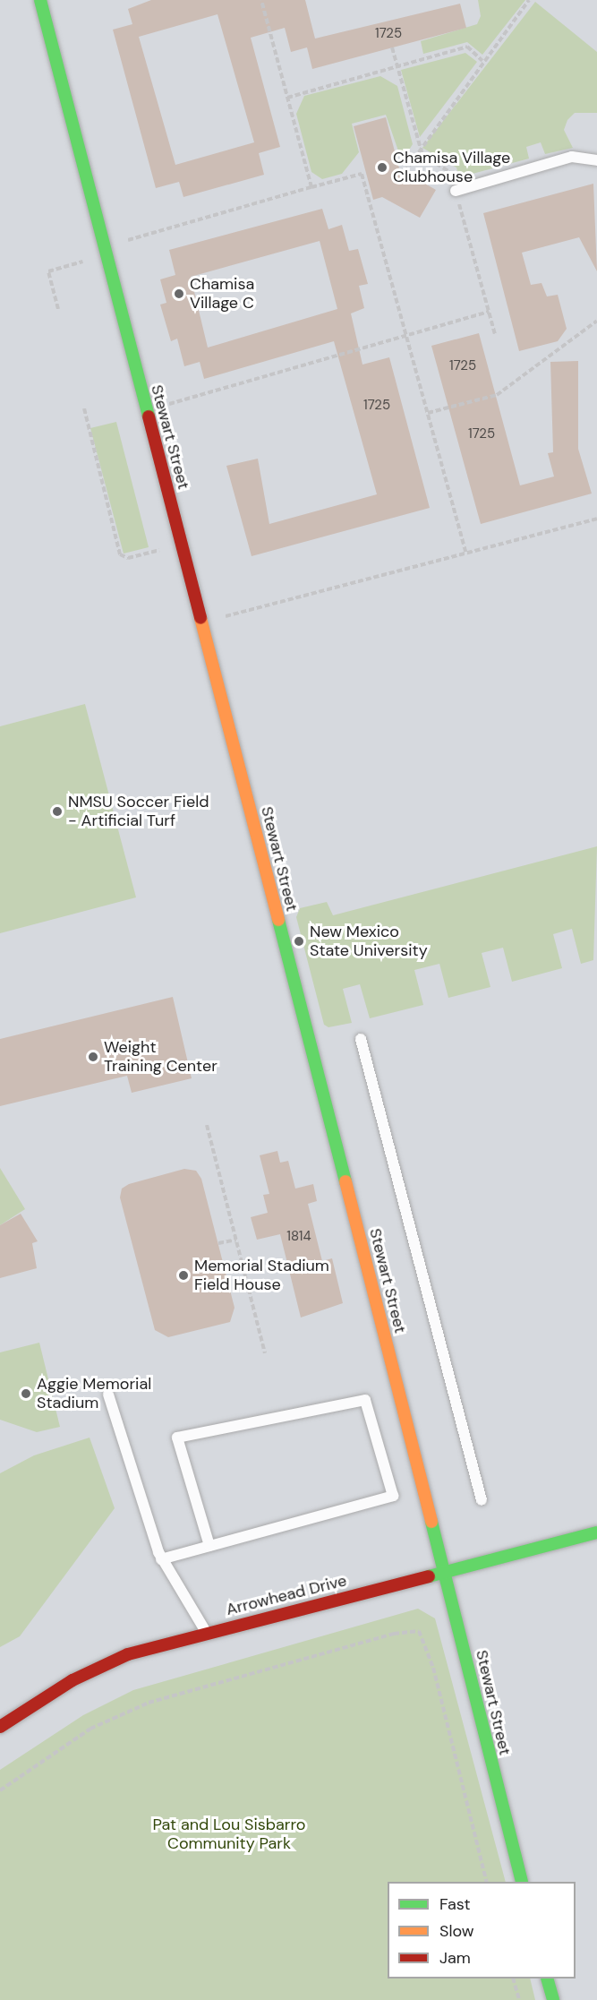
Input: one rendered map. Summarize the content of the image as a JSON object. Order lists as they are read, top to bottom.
{
  "streets": {
    "street": ["Stewart Street", "Arrowhead Drive"]
  },
  "crossings": [
    ["Stewart Street", "Arrowhead Drive"]
  ],
  "parks": ["Pat and Lou Sisbarro Community Park"],
  "places": [
    "Chamisa Village Clubhouse",
    "Chamisa Village C",
    "NMSU Soccer Field - Artificial Turf",
    "New Mexico State University",
    "Weight Training Center",
    "Memorial Stadium Field House",
    "Aggie Memorial Stadium"
  ],
  "house_numbers": [
    "1725",
    "1725",
    "1725",
    "1725",
    "1814"
  ],
  "legend": ["Fast", "Slow", "Jam"]
}
